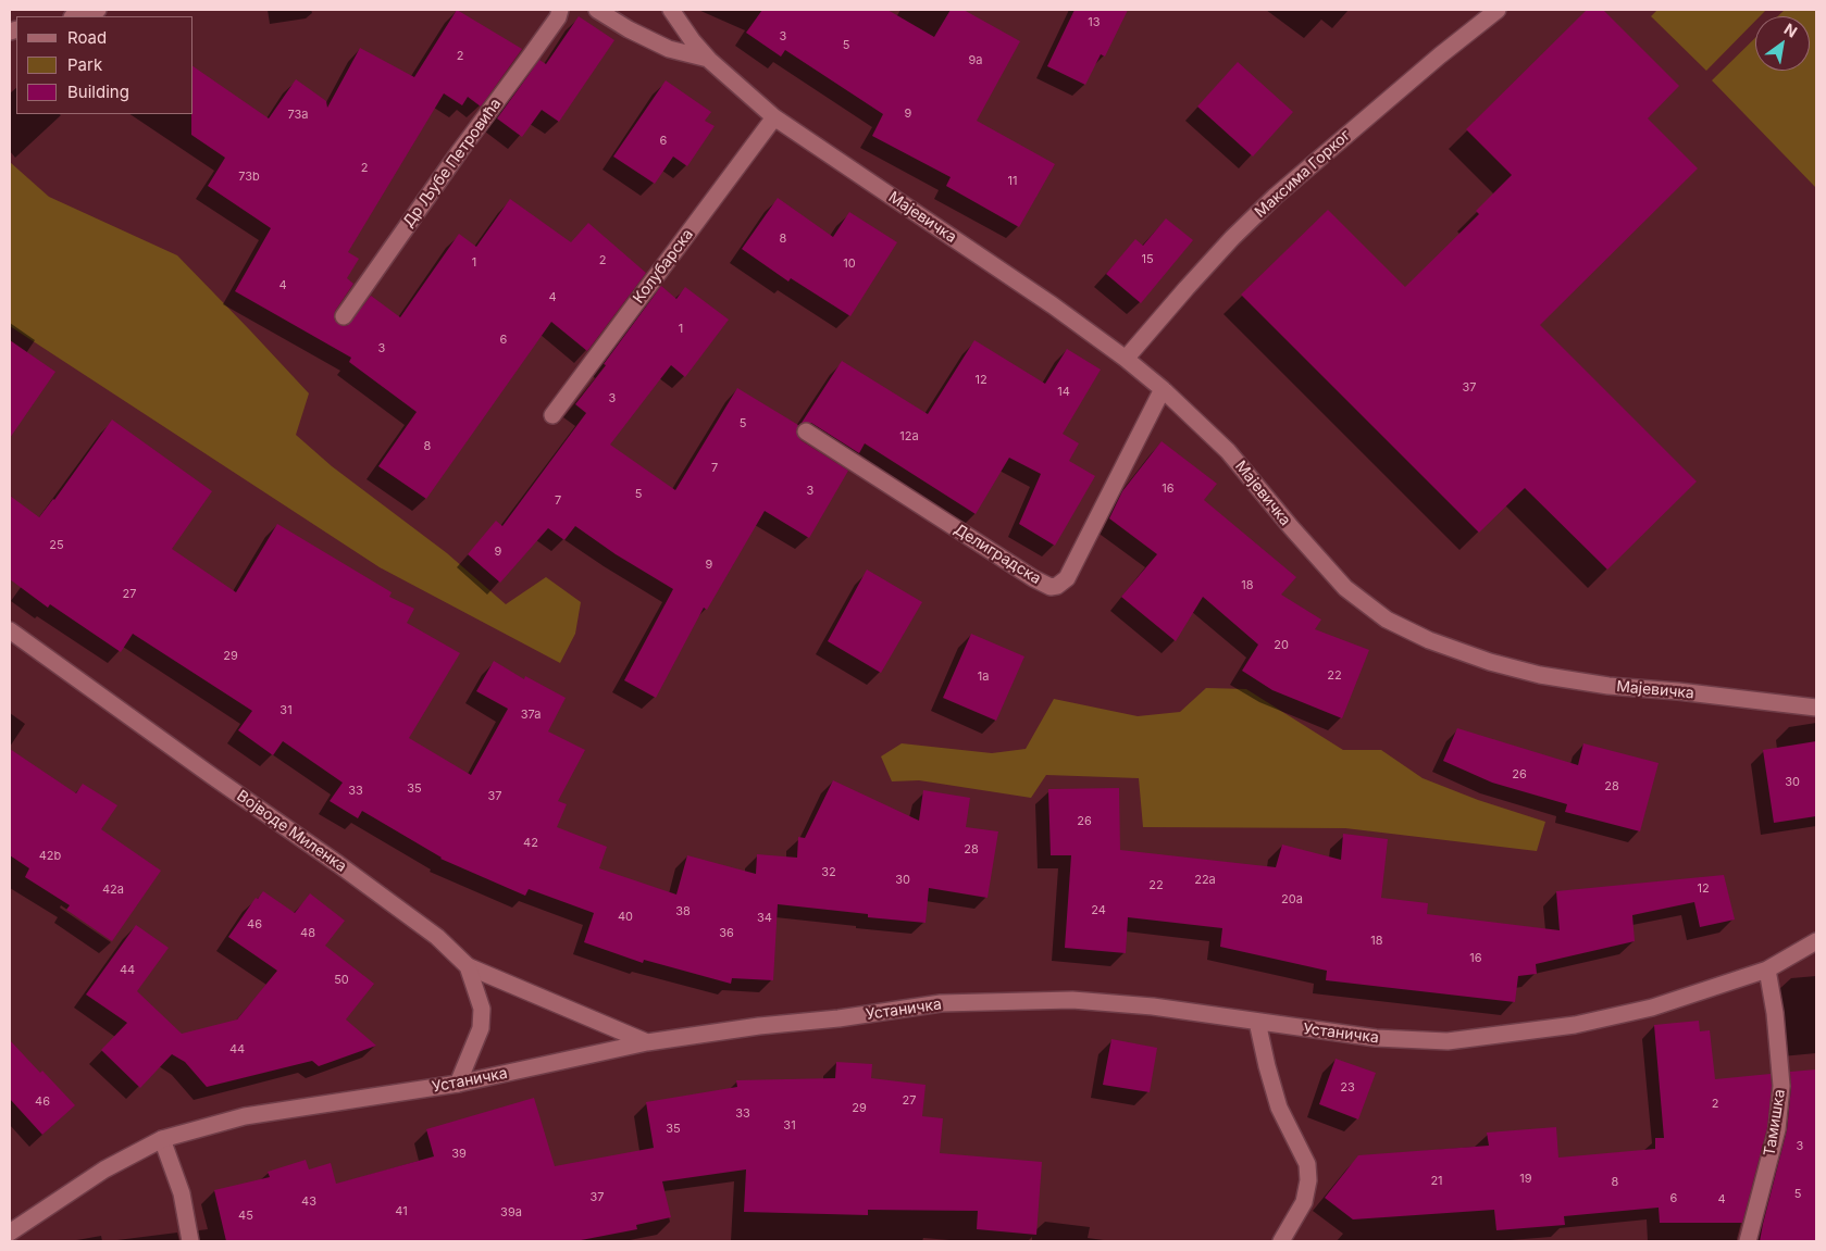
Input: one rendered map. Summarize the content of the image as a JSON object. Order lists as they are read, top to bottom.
{
  "streets": {
    "street": [
      "Др Љубе Петровића",
      "Максима Горког",
      "Мајевичка",
      "Колубарска",
      "Делиградска",
      "Војводе Миленка",
      "Устаничка",
      "Тамишка"
    ]
  },
  "crossings": [
    ["Максима Горког", "Мајевичка"],
    ["Мајевичка", "Колубарска"],
    ["Мајевичка", "Делиградска"],
    ["Војводе Миленка", "Устаничка"],
    ["Устаничка", "Тамишка"]
  ],
  "house_numbers": [
    "13",
    "3",
    "5",
    "2",
    "9a",
    "9",
    "73a",
    "6",
    "2",
    "73b",
    "11",
    "8",
    "15",
    "2",
    "1",
    "10",
    "4",
    "4",
    "1",
    "6",
    "3",
    "12",
    "37",
    "14",
    "3",
    "5",
    "12a",
    "8",
    "7",
    "16",
    "3",
    "5",
    "7",
    "25",
    "9",
    "9",
    "18",
    "27",
    "20",
    "29",
    "22",
    "1a",
    "31",
    "37a",
    "26",
    "30",
    "28",
    "35",
    "33",
    "37",
    "26",
    "42",
    "28",
    "42b",
    "32",
    "30",
    "22a",
    "22",
    "12",
    "42a",
    "20a",
    "24",
    "38",
    "40",
    "34",
    "46",
    "48",
    "36",
    "18",
    "16",
    "44",
    "50",
    "44",
    "23",
    "27",
    "46",
    "2",
    "29",
    "33",
    "31",
    "35",
    "3",
    "39",
    "19",
    "21",
    "8",
    "5",
    "37",
    "6",
    "4",
    "43",
    "41",
    "39a",
    "45"
  ],
  "legend": ["Road", "Park", "Building"],
  "north": "top right"
}
